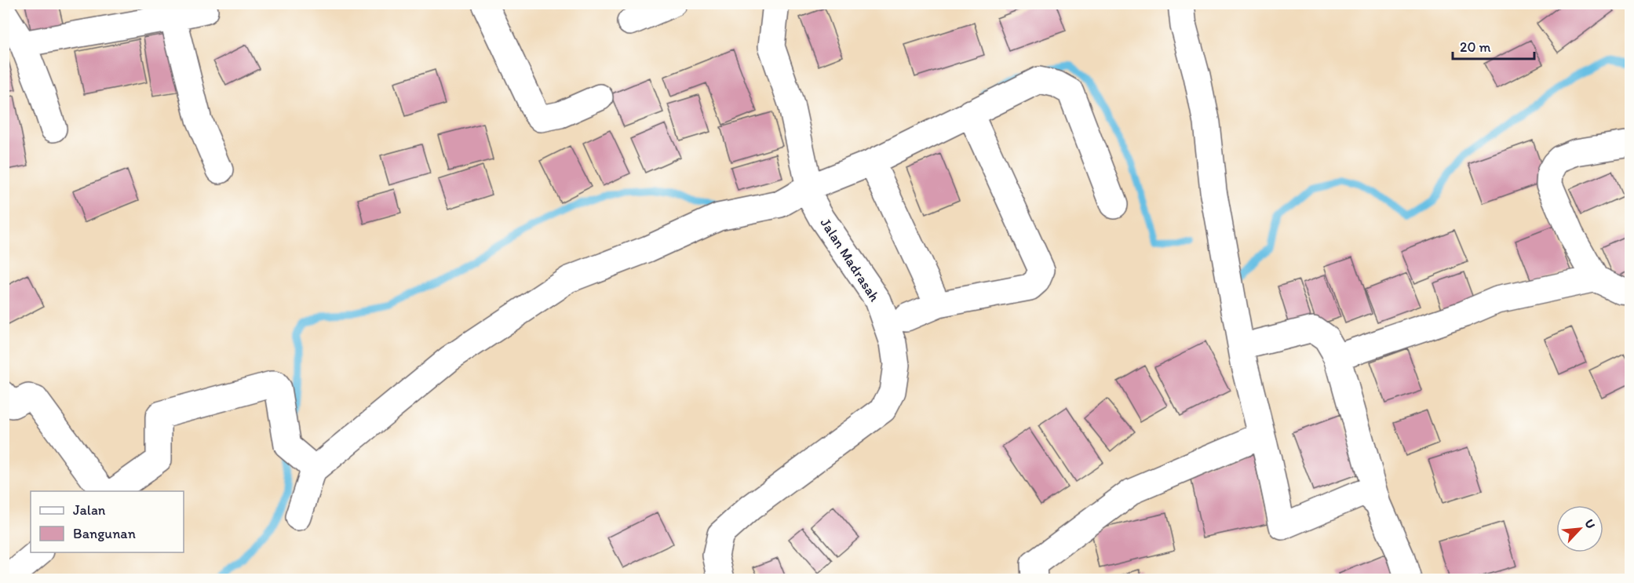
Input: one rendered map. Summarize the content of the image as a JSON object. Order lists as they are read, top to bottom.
{
  "streets": {
    "street": ["Jalan Madrasah"]
  },
  "legend": ["Jalan", "Bangunan"],
  "scale_bar": "20 m",
  "north": "top right"
}
